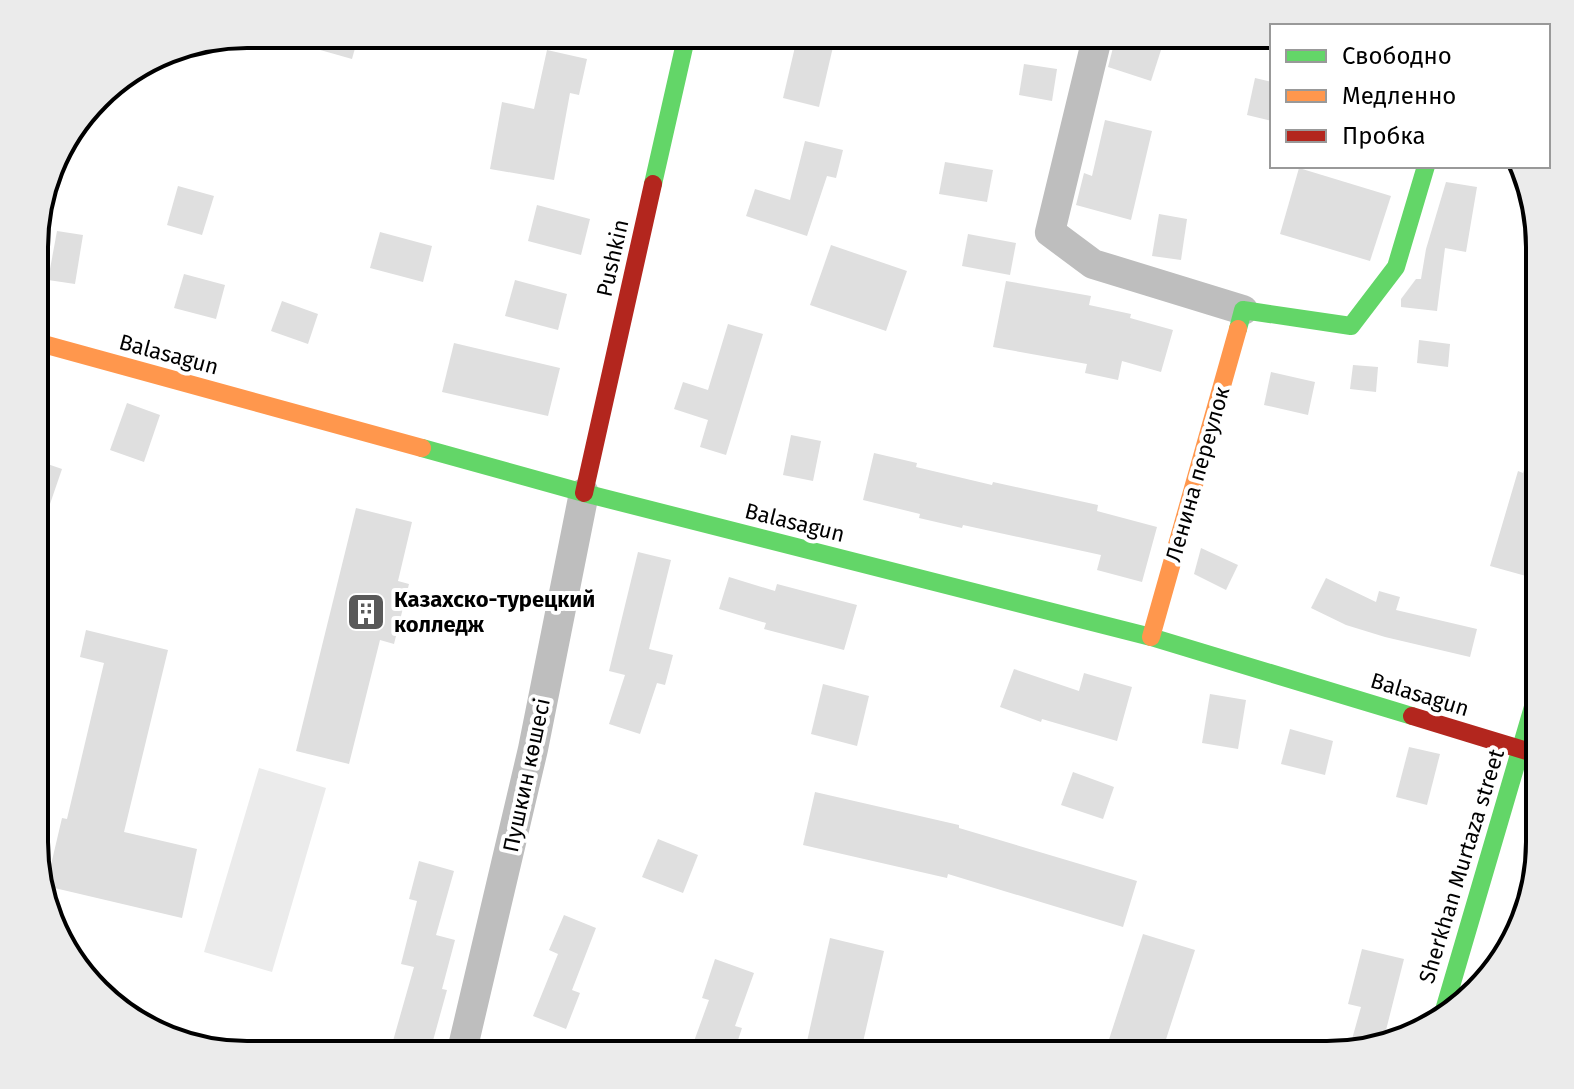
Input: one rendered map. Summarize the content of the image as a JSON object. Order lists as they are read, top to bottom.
{
  "streets": {
    "street": [
      "Pushkin",
      "Balasagun",
      "Ленина переулок",
      "Пушкин көшесі",
      "Sherkhan Murtaza street"
    ]
  },
  "crossings": [
    ["Pushkin", "Balasagun"],
    ["Pushkin", "Пушкин көшесі"],
    ["Balasagun", "Ленина переулок"],
    ["Balasagun", "Пушкин көшесі"],
    ["Balasagun", "Sherkhan Murtaza street"]
  ],
  "places": {
    "building": ["Казахско-турецкий колледж"]
  },
  "legend": ["Свободно", "Медленно", "Пробка"]
}
